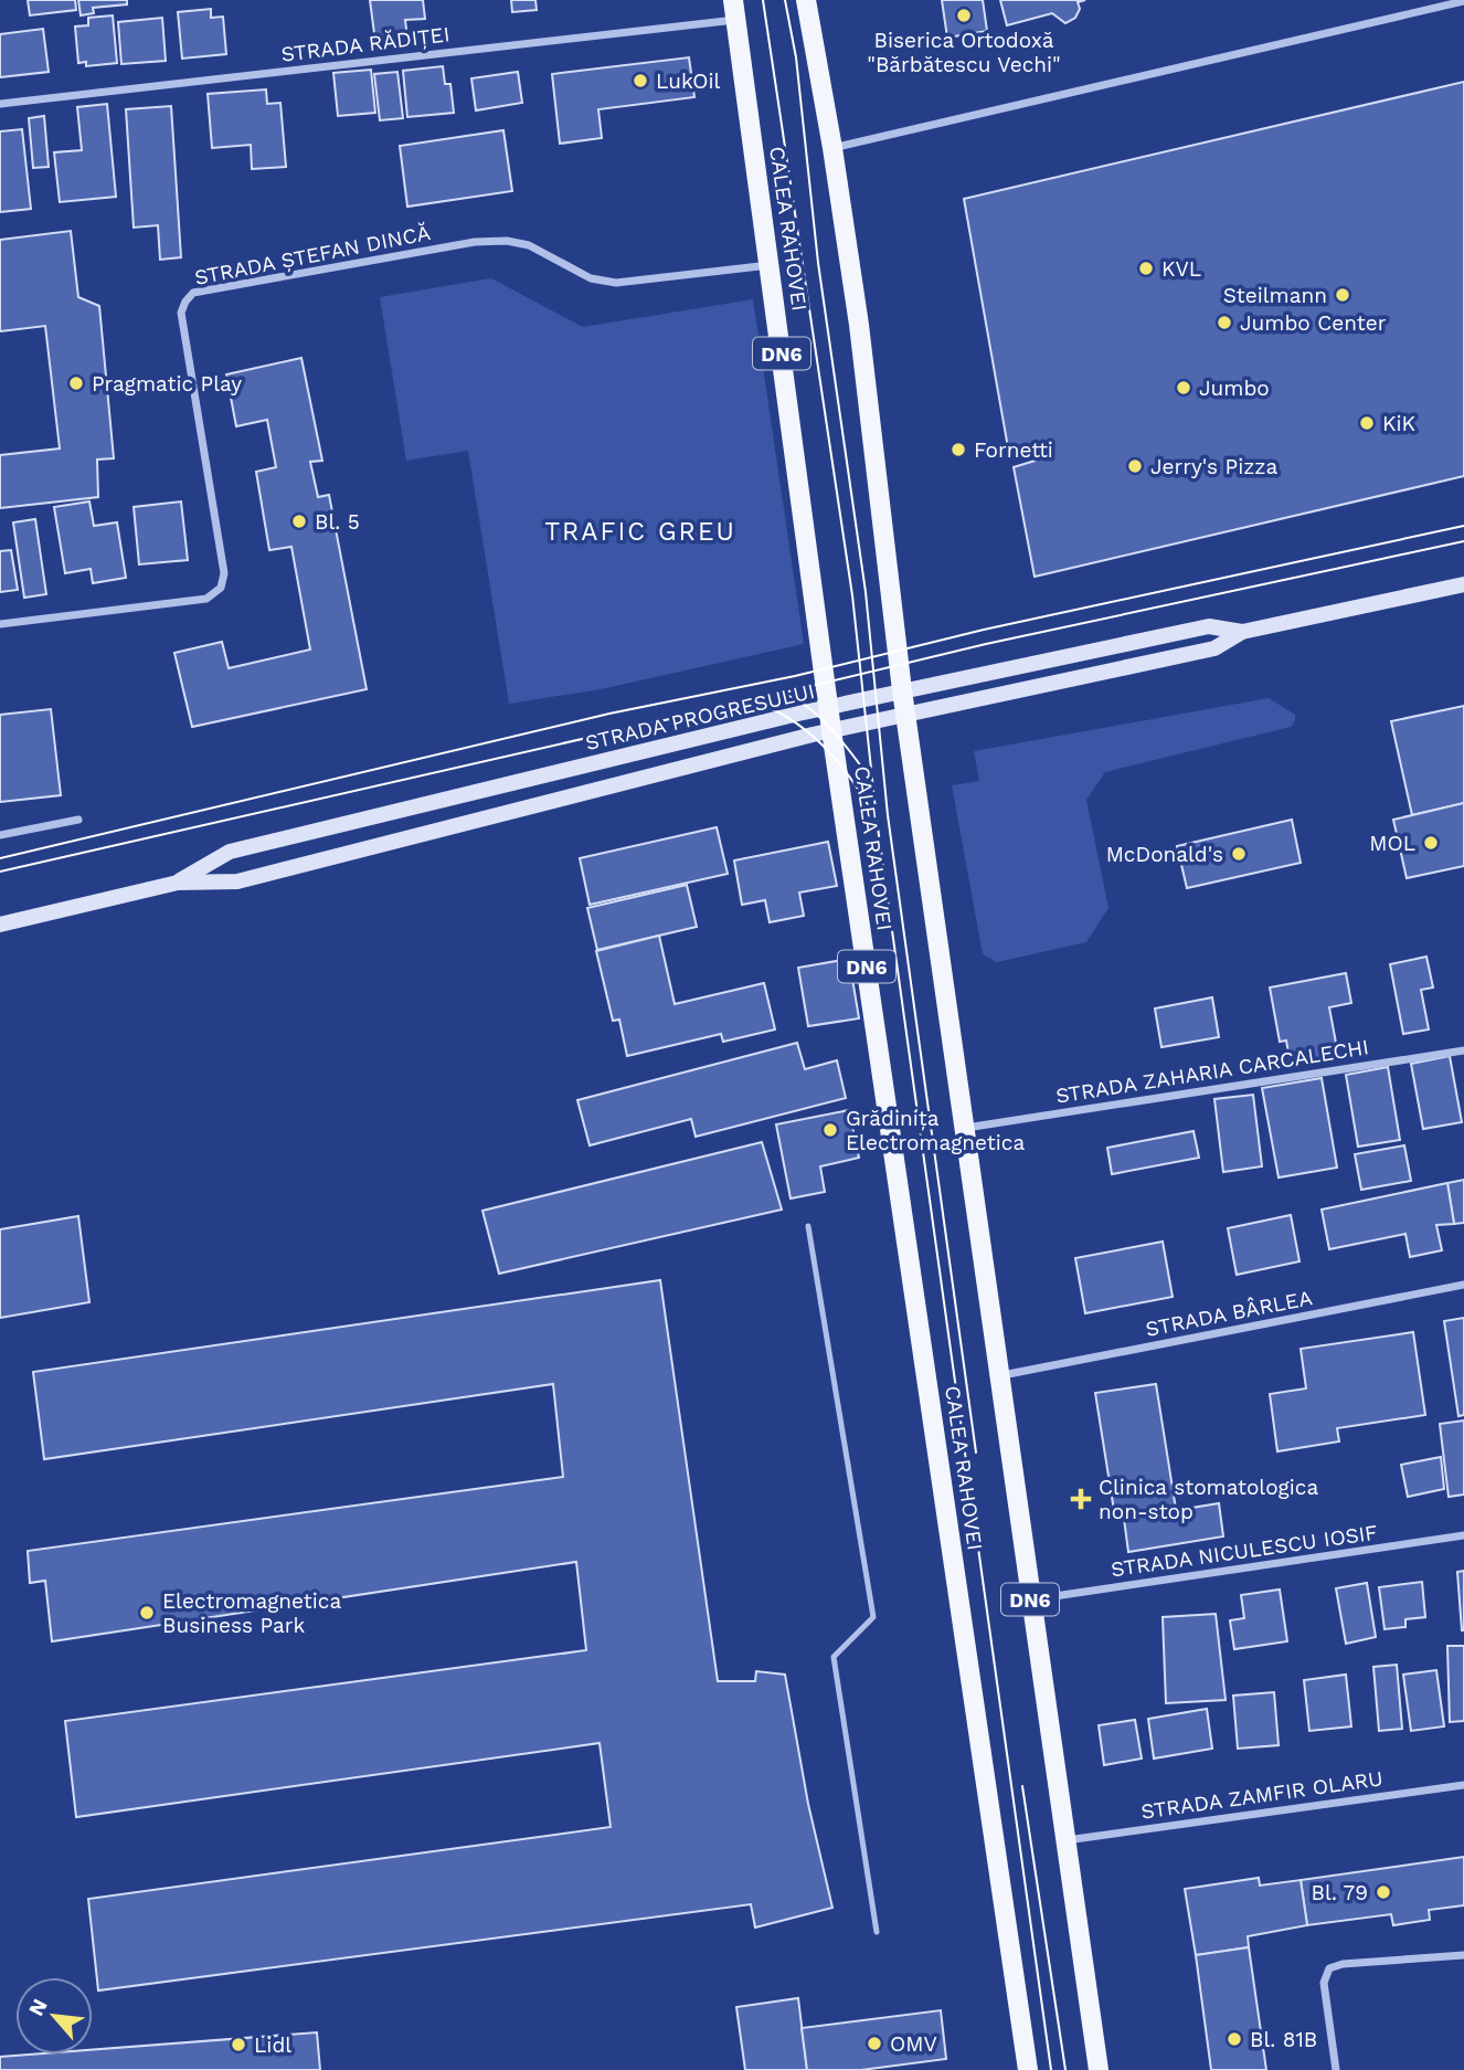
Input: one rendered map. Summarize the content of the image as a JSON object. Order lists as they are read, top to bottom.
{
  "streets": {
    "main road": ["CALEA RAHOVEI", "DN6", "STRADA PROGRESULUI"],
    "street": [
      "STRADA RĂDIȚEI",
      "STRADA ȘTEFAN DINCĂ",
      "STRADA ZAHARIA CARCALECHI",
      "STRADA BÂRLEA",
      "STRADA NICULESCU IOSIF",
      "STRADA ZAMFIR OLARU"
    ]
  },
  "crossings": [
    ["STRADA RĂDIȚEI", "CALEA RAHOVEI"],
    ["CALEA RAHOVEI", "STRADA ȘTEFAN DINCĂ"],
    ["CALEA RAHOVEI", "STRADA PROGRESULUI"],
    ["DN6", "STRADA PROGRESULUI"],
    ["DN6", "STRADA ZAHARIA CARCALECHI"],
    ["DN6", "STRADA BÂRLEA"],
    ["DN6", "STRADA NICULESCU IOSIF"],
    ["DN6", "STRADA ZAMFIR OLARU"]
  ],
  "districts": ["TRAFIC GREU"],
  "places": {
    "other": [
      "Biserica Ortodoxă \"Bărbătescu Vechi\"",
      "LukOil",
      "KVL",
      "Steilmann",
      "Jumbo Center",
      "Pragmatic Play",
      "Jumbo",
      "KiK",
      "Fornetti",
      "Jerry's Pizza",
      "Bl. 5",
      "MOL",
      "McDonald's",
      "Grădinița Electromagnetica",
      "Electromagnetica Business Park",
      "Bl. 79",
      "Bl. 81B",
      "OMV",
      "Lidl"
    ],
    "health": ["Clinica stomatologica non-stop"]
  },
  "north": "top left"
}
